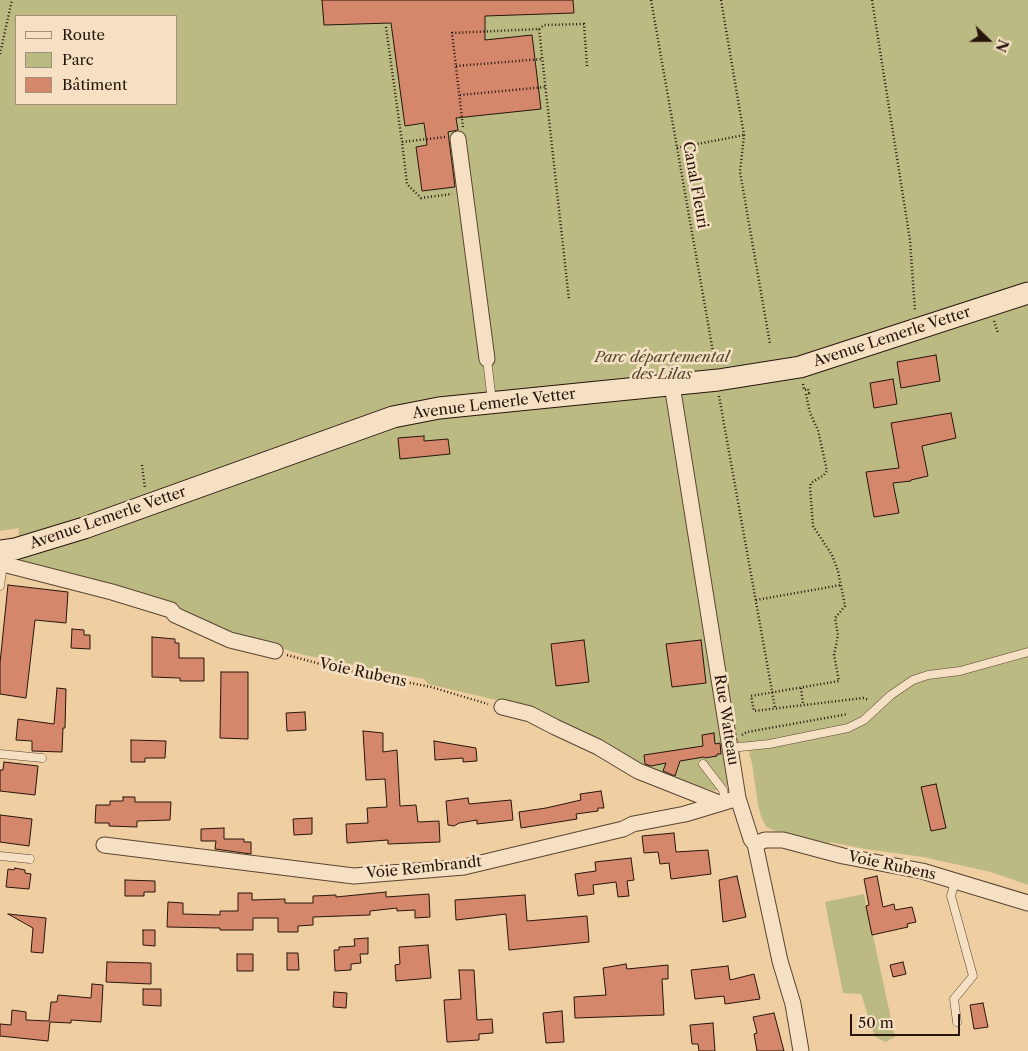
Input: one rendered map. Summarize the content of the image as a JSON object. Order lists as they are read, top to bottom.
{
  "streets": {
    "street": [
      "Avenue Lemerle Vetter",
      "Voie Rubens",
      "Rue Watteau",
      "Voie Rembrandt"
    ],
    "path": ["Canal Fleuri"]
  },
  "crossings": [
    ["Avenue Lemerle Vetter", "Rue Watteau"],
    ["Voie Rubens", "Rue Watteau"],
    ["Rue Watteau", "Voie Rembrandt"]
  ],
  "parks": ["Parc départemental des Lilas"],
  "legend": ["Route", "Parc", "Bâtiment"],
  "scale_bar": "50 m",
  "north": "right"
}
